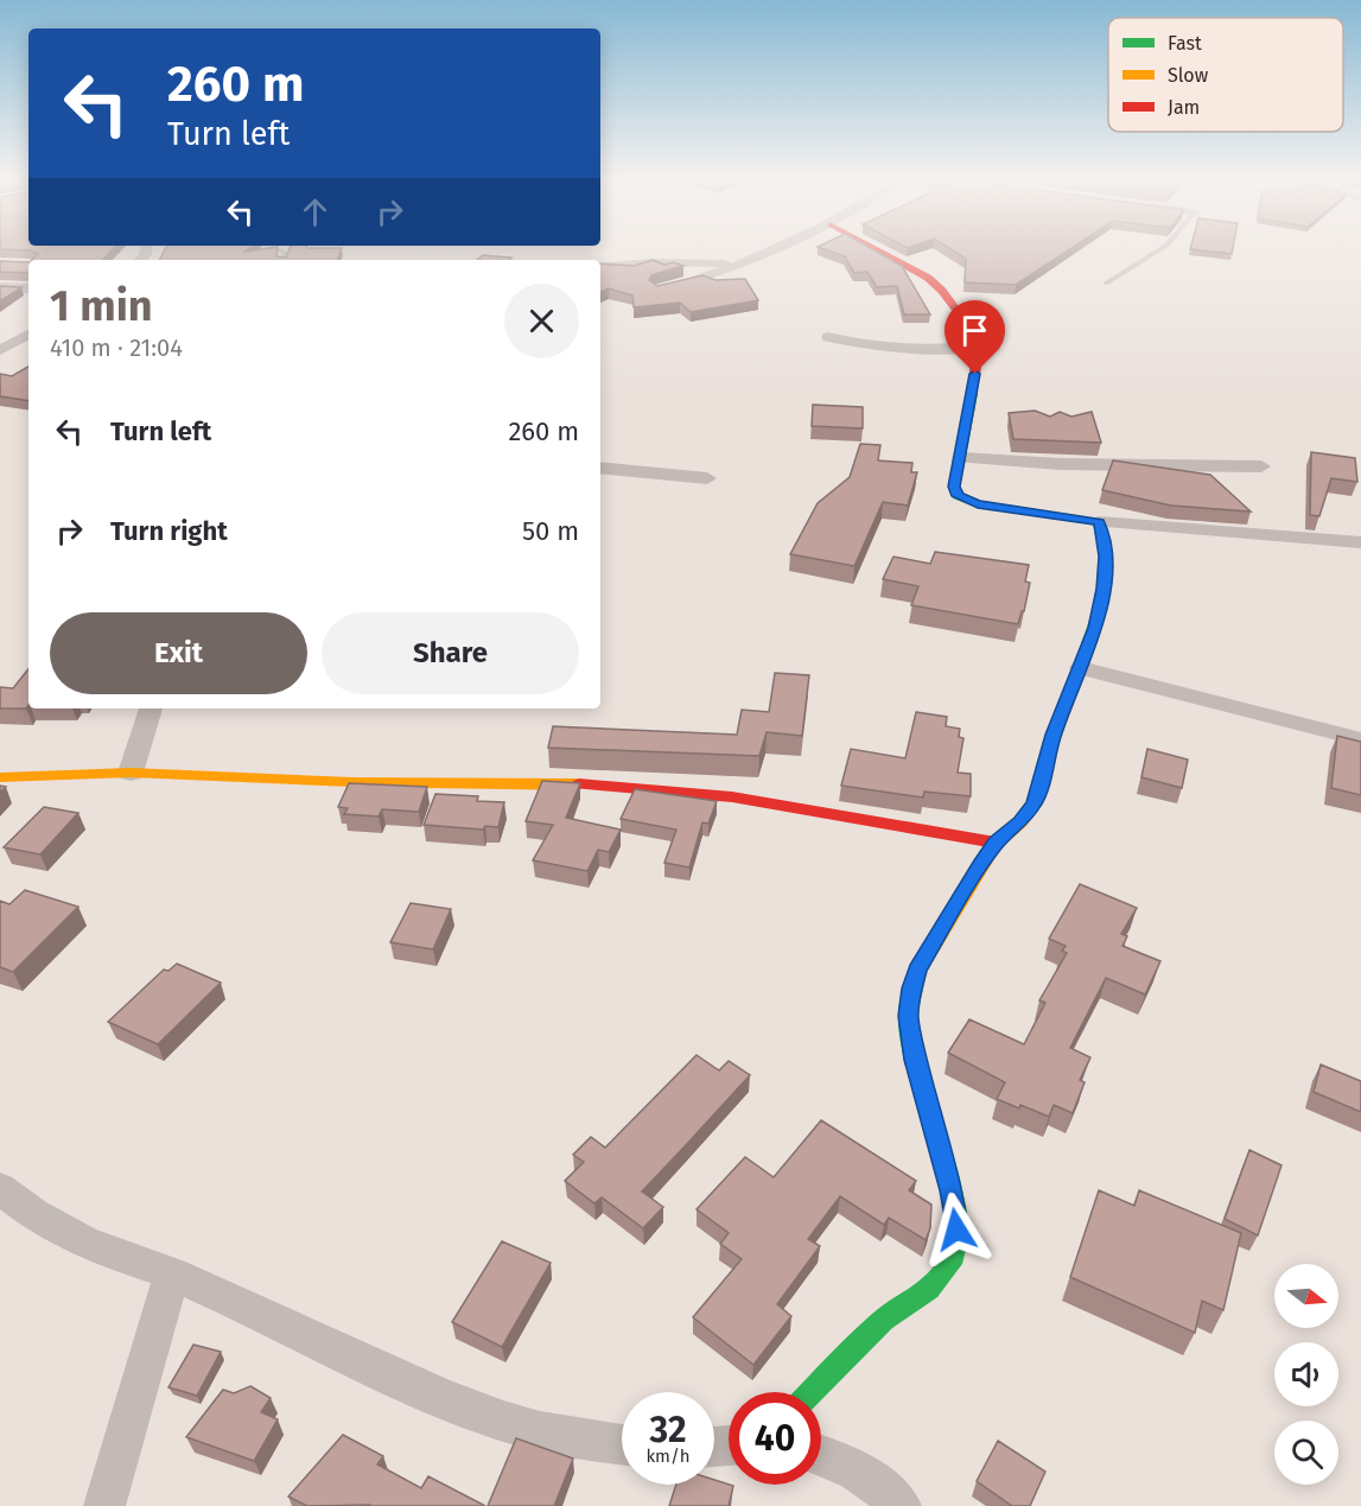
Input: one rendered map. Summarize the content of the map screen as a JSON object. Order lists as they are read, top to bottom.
{
  "legend": ["Fast", "Slow", "Jam"],
  "north": "right",
  "page": {
    "turn": ["260 m", "Turn left"],
    "heading": ["1 min", "410 m · 21:04"],
    "list": [
      {
        "name": "Turn left",
        "value": "260 m"
      },
      {
        "name": "Turn right",
        "value": "50 m"
      }
    ],
    "buttons": ["Exit", "Share"],
    "speed": "32 km/h",
    "limit": "40"
  }
}
